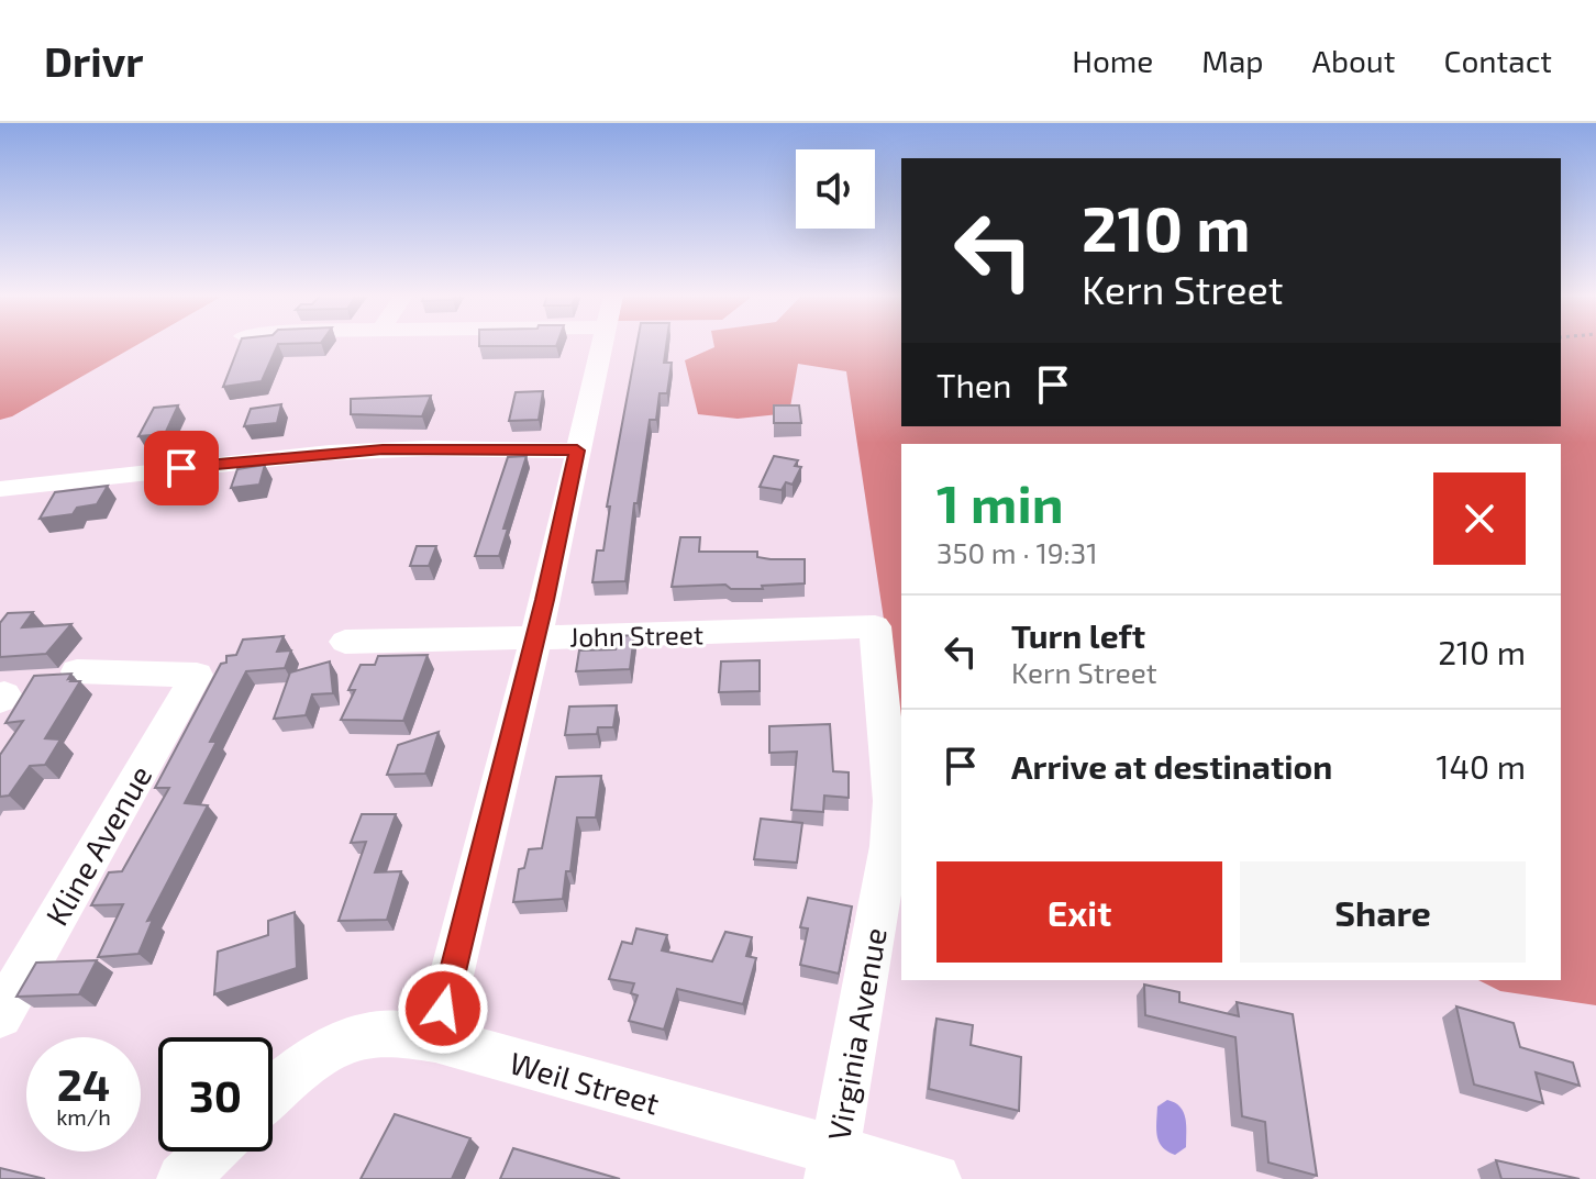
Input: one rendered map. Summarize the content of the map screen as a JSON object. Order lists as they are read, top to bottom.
{
  "streets": {
    "street": [
      "John Street",
      "Kline Avenue",
      "Virginia Avenue",
      "Weil Street"
    ]
  },
  "crossings": [
    ["John Street", "Virginia Avenue"],
    ["Virginia Avenue", "Weil Street"]
  ],
  "page": {
    "header": "Drivr",
    "nav": [
      "Home",
      "Map",
      "About",
      "Contact"
    ],
    "turn": ["210 m", "Kern Street"],
    "then": "Then",
    "heading": ["1 min", "350 m · 19:31"],
    "list": [
      {
        "name": "Turn left",
        "note": "Kern Street",
        "value": "210 m"
      },
      {
        "name": "Arrive at destination",
        "value": "140 m"
      }
    ],
    "buttons": ["Exit", "Share"],
    "speed": "24 km/h",
    "limit": "30"
  }
}
